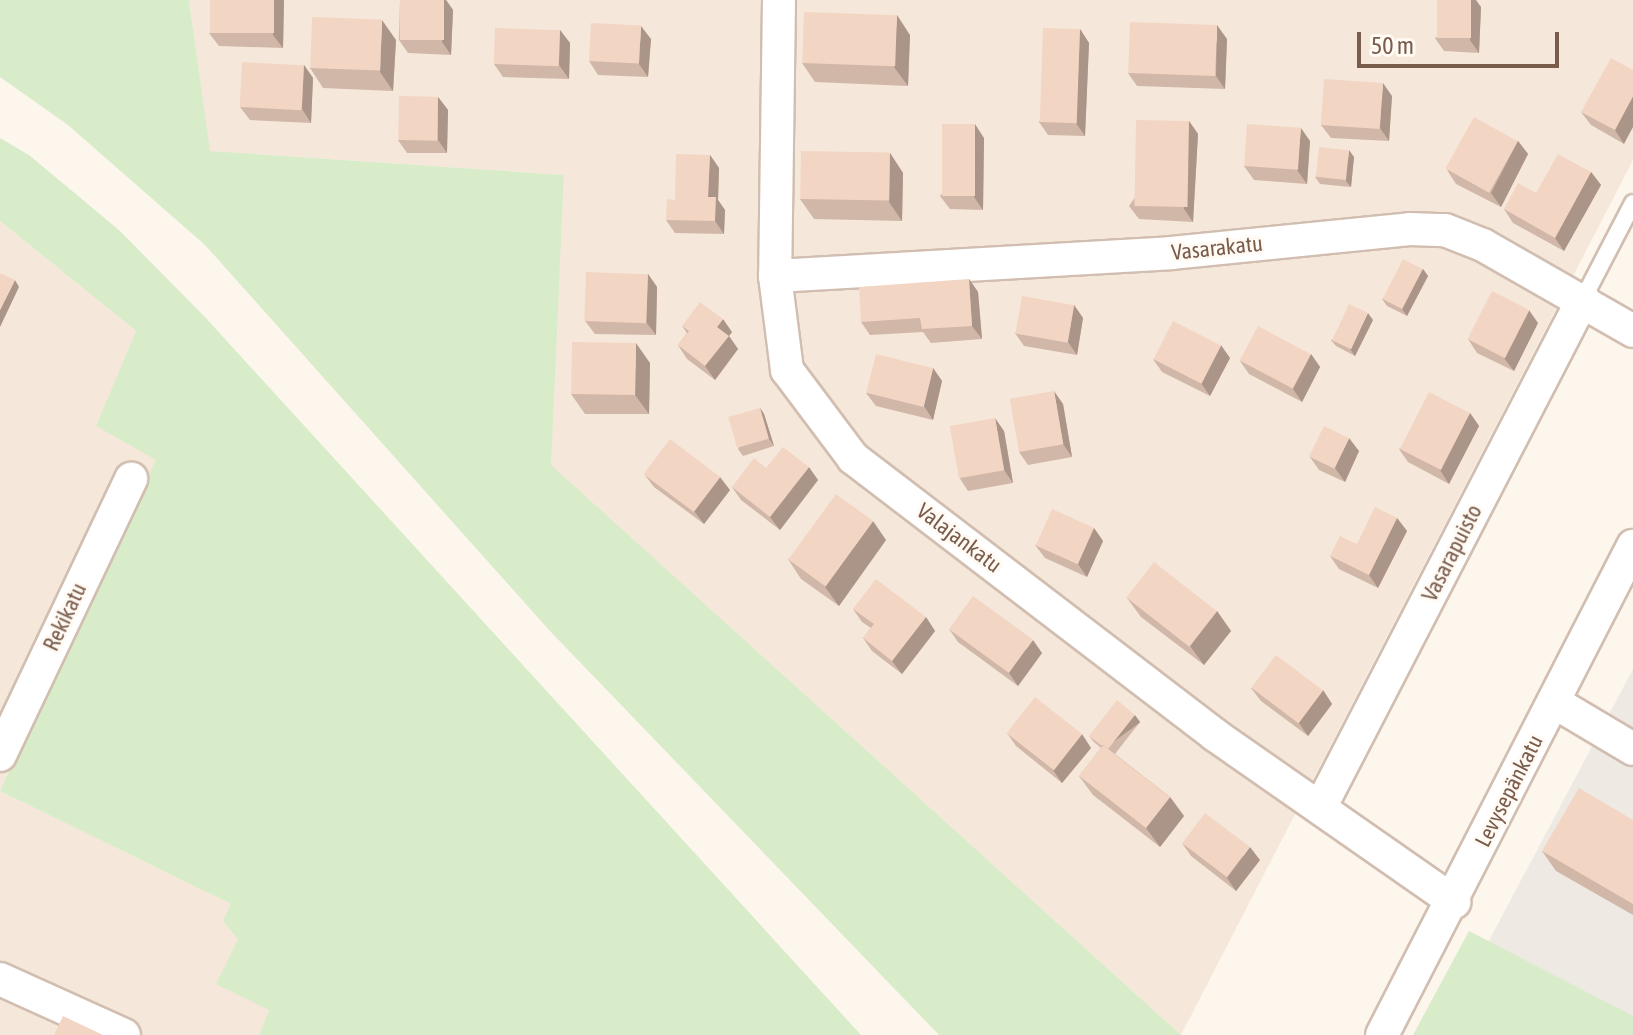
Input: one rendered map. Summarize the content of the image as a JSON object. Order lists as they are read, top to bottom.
{
  "streets": {
    "street": [
      "Vasarakatu",
      "Valajankatu",
      "Vasarapuisto",
      "Rekikatu",
      "Levysepänkatu"
    ]
  },
  "crossings": [
    ["Vasarakatu", "Valajankatu"],
    ["Vasarakatu", "Vasarapuisto"],
    ["Valajankatu", "Vasarapuisto"],
    ["Valajankatu", "Levysepänkatu"]
  ],
  "scale_bar": "50 m"
}
